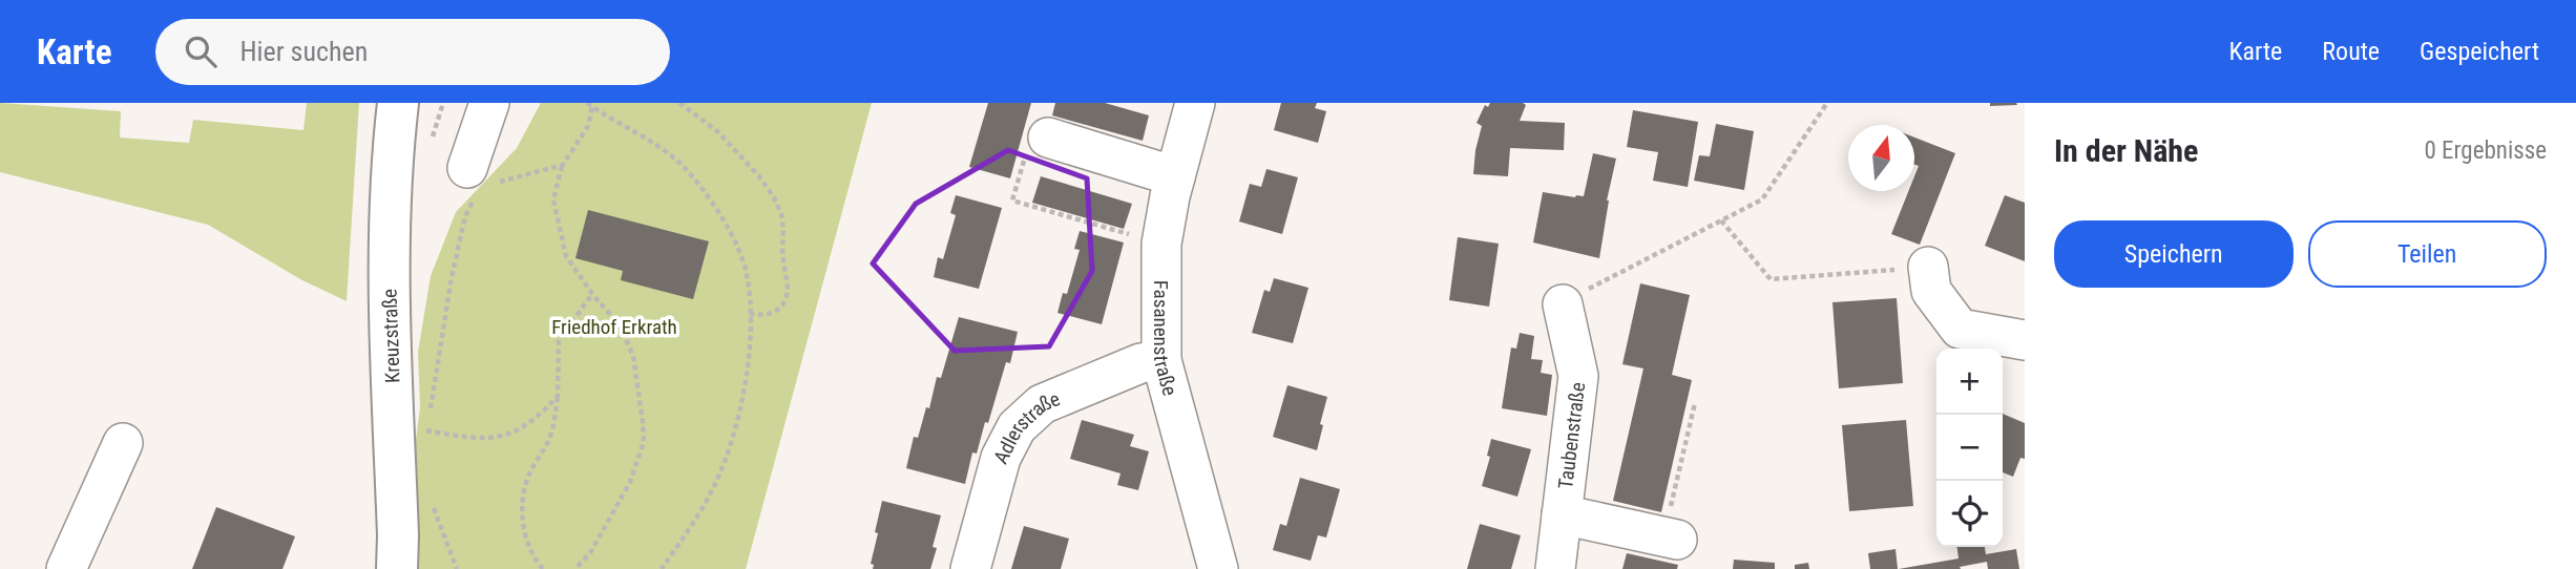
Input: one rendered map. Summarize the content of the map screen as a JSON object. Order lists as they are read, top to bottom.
{
  "streets": {
    "main road": ["Kreuzstraße"],
    "street": ["Fasanenstraße", "Adlerstraße", "Taubenstraße"]
  },
  "crossings": [
    ["Fasanenstraße", "Adlerstraße"]
  ],
  "parks": ["Friedhof Erkrath"],
  "north": "top",
  "page": {
    "header": "Karte",
    "search": "Hier suchen",
    "nav": ["Karte", "Route", "Gespeichert"],
    "heading": ["In der Nähe", "0 Ergebnisse"],
    "buttons": ["Speichern", "Teilen"],
    "map_buttons": ["+", "−"]
  }
}
